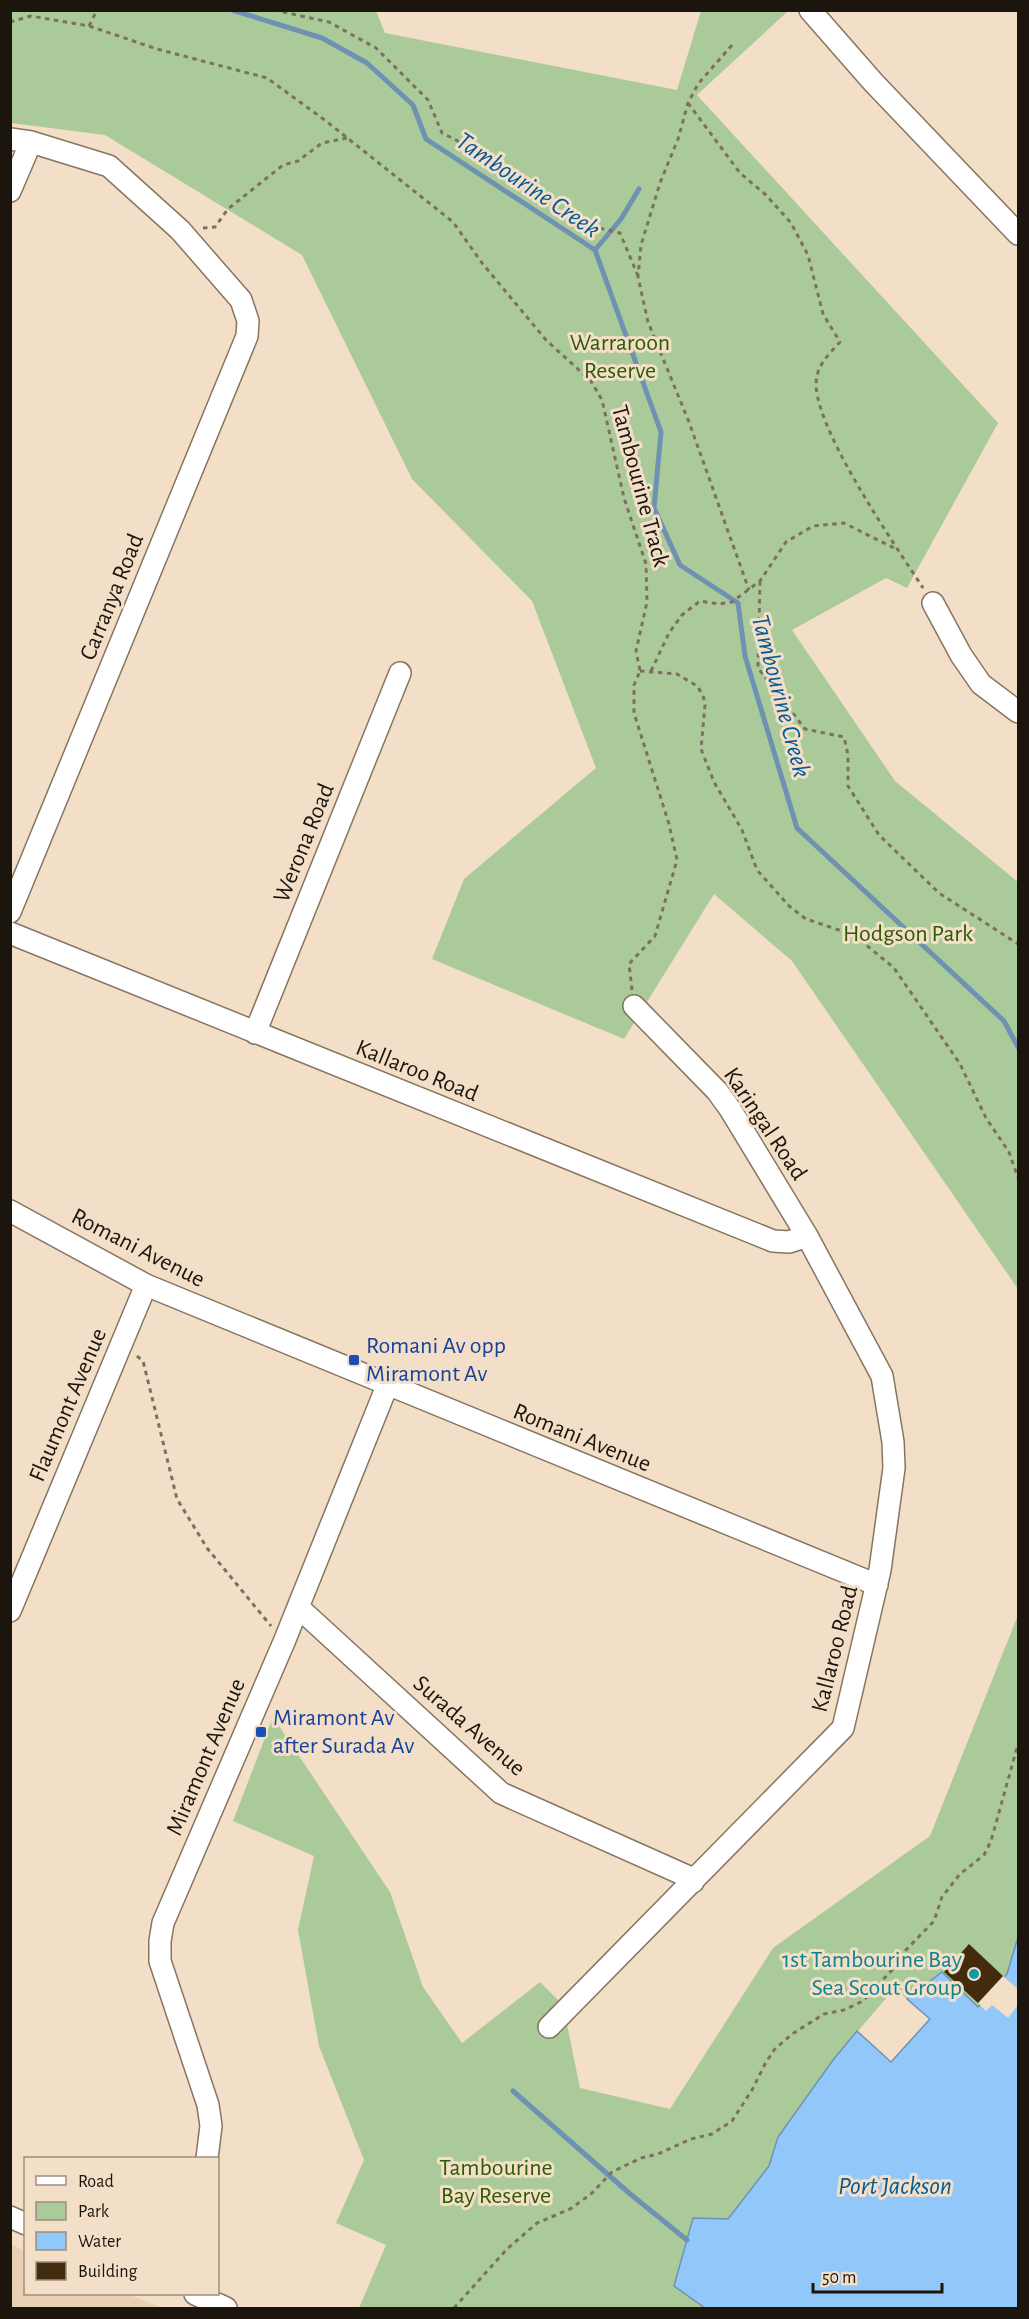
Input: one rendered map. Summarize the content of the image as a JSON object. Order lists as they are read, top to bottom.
{
  "streets": {
    "street": [
      "Carranya Road",
      "Werona Road",
      "Kallaroo Road",
      "Karingal Road",
      "Romani Avenue",
      "Flaumont Avenue",
      "Surada Avenue",
      "Miramont Avenue"
    ],
    "path": ["Tambourine Track"]
  },
  "crossings": [
    ["Tambourine Track", "Karingal Road"],
    ["Werona Road", "Kallaroo Road"],
    ["Kallaroo Road", "Karingal Road"],
    ["Kallaroo Road", "Romani Avenue"],
    ["Kallaroo Road", "Surada Avenue"],
    ["Romani Avenue", "Flaumont Avenue"],
    ["Romani Avenue", "Miramont Avenue"],
    ["Surada Avenue", "Miramont Avenue"]
  ],
  "water": ["Tambourine Creek", "Port Jackson"],
  "parks": ["Warraroon Reserve", "Hodgson Park", "Tambourine Bay Reserve"],
  "places": {
    "transit": ["Romani Av opp Miramont Av", "Miramont Av after Surada Av"],
    "other": ["1st Tambourine Bay Sea Scout Group"]
  },
  "legend": [
    "Road",
    "Park",
    "Water",
    "Building"
  ],
  "scale_bar": "50 m"
}
